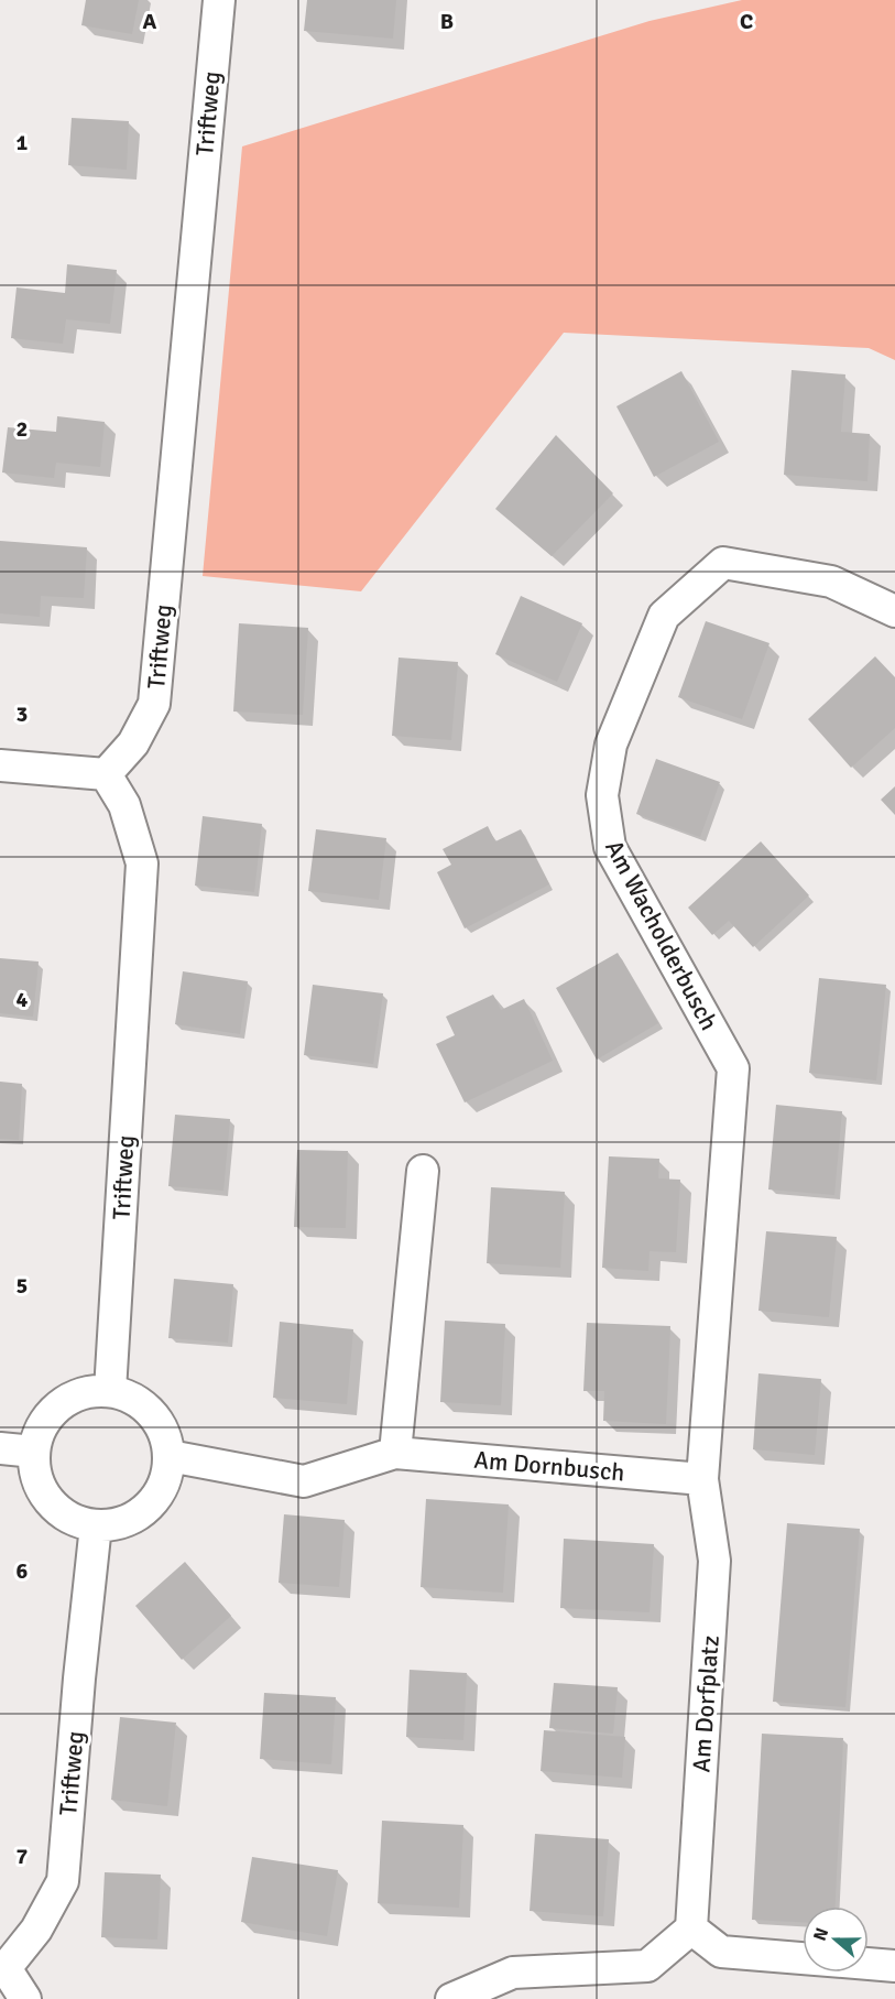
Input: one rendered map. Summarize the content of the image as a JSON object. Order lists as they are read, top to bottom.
{
  "streets": {
    "street": [
      "Triftweg",
      "Am Wacholderbusch",
      "Am Dornbusch",
      "Am Dorfplatz"
    ]
  },
  "crossings": [
    ["Triftweg", "Am Dornbusch"],
    ["Am Wacholderbusch", "Am Dornbusch"],
    ["Am Wacholderbusch", "Am Dorfplatz"],
    ["Am Dornbusch", "Am Dorfplatz"]
  ],
  "north": "left",
  "grid": {
    "columns": ["A", "B", "C"],
    "rows": [
      "1",
      "2",
      "3",
      "4",
      "5",
      "6",
      "7"
    ]
  }
}
